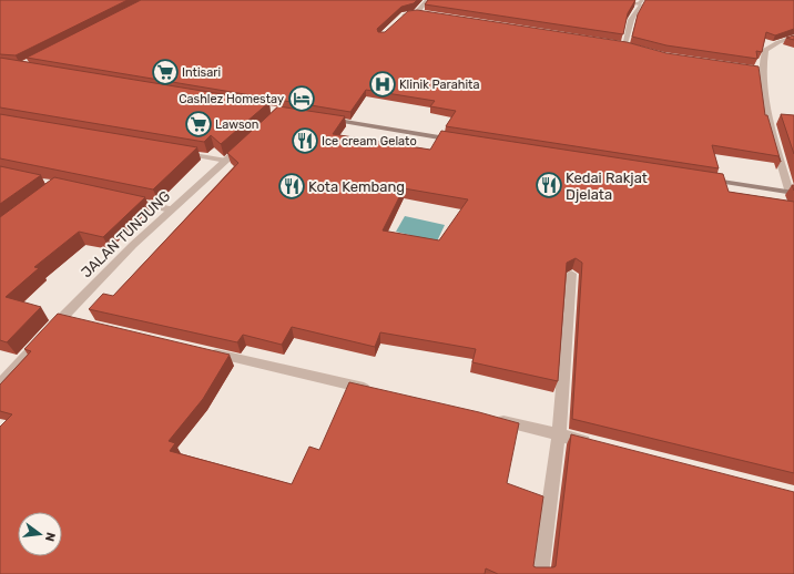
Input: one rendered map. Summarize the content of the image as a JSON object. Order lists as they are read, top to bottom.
{
  "streets": {
    "street": ["JALAN TUNJUNG"]
  },
  "places": {
    "supermarket": ["Intisari", "Lawson"],
    "hospital": ["Klinik Parahita"],
    "hotel": ["Cashlez Homestay"],
    "restaurant": ["Ice cream Gelato", "Kedai Rakjat Djelata", "Kota Kembang"]
  },
  "north": "right"
}
